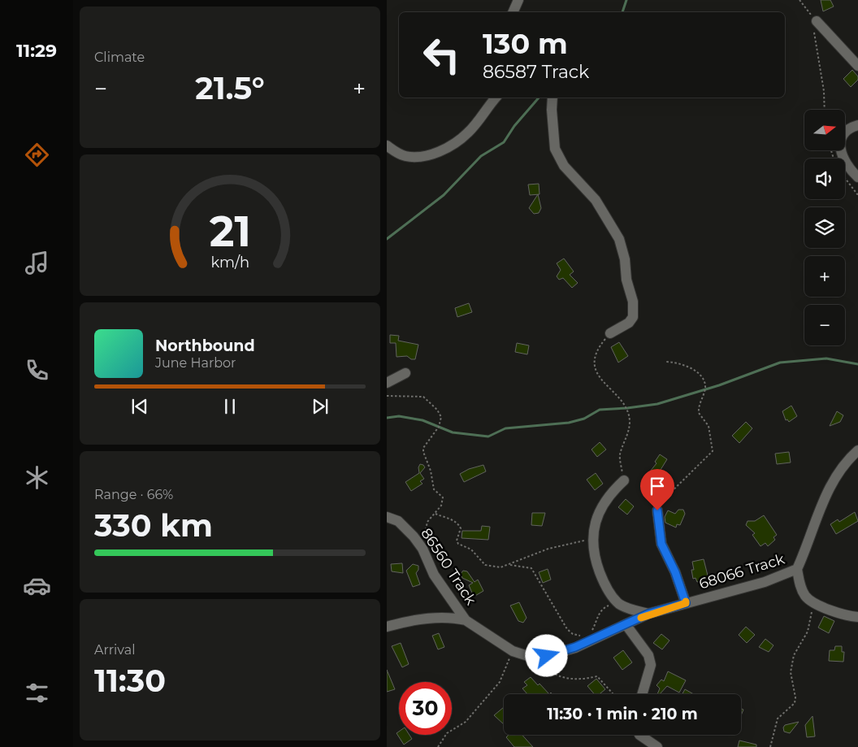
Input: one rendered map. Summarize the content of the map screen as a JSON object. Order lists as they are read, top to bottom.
{
  "streets": {
    "street": ["86560 Track", "68066 Track"]
  },
  "crossings": [
    ["86560 Track", "68066 Track"]
  ],
  "north": "right",
  "page": {
    "tabs": "11:29",
    "tile": [
      "Climate",
      ["Range · 66%", "330 km"],
      ["Arrival", "11:30"]
    ],
    "turn": ["130 m", "86587 Track"],
    "heat": ["−", "21.5°", "+"],
    "map_buttons": ["+", "−"],
    "song": ["Northbound", "June Harbor"],
    "limit": "30",
    "trip": "11:30 · 1 min · 210 m",
    "gauge": ["21", "km/h"]
  }
}
